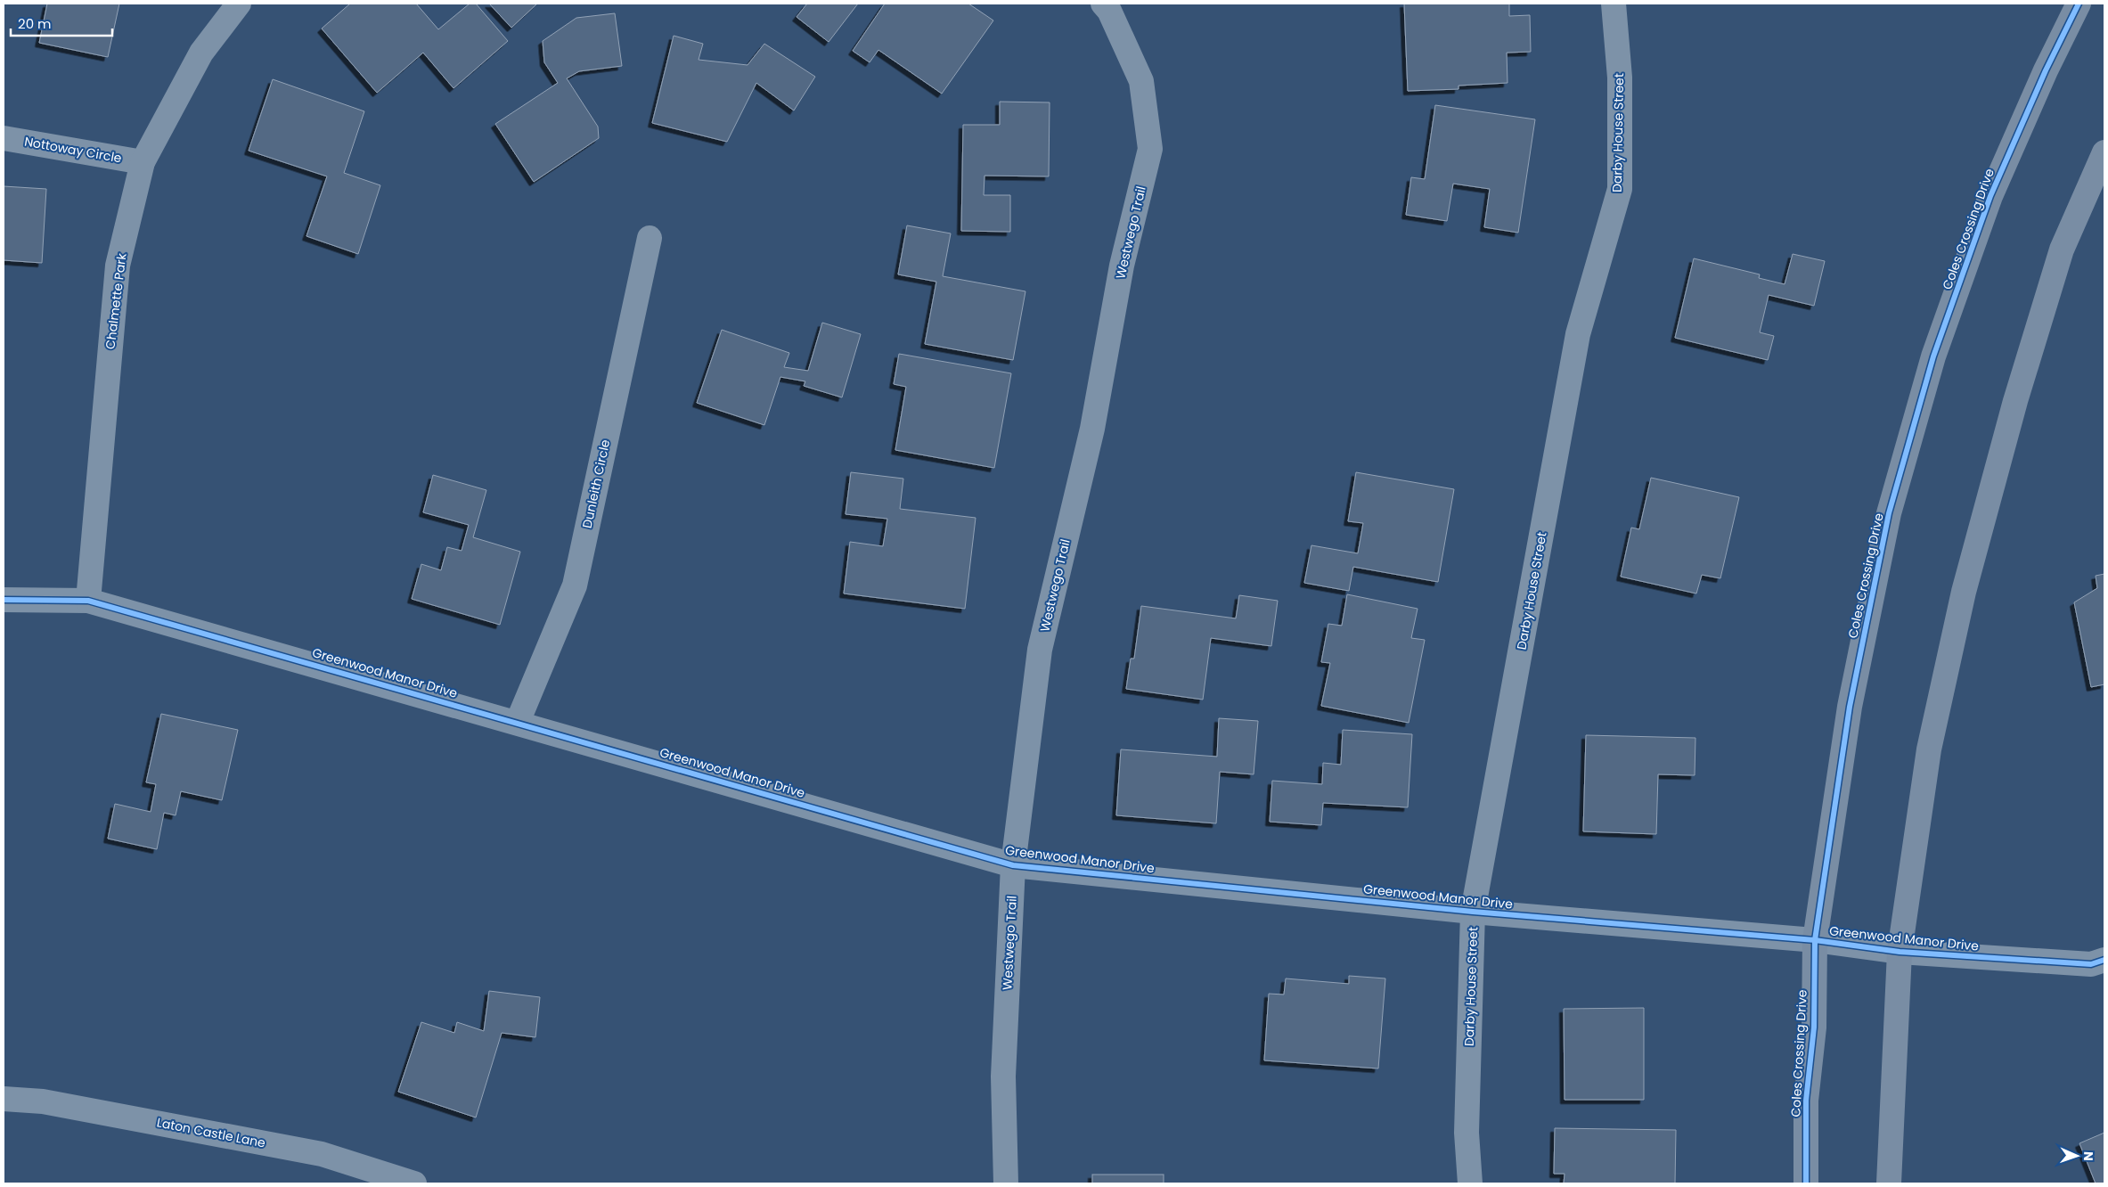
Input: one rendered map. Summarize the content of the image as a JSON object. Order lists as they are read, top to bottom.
{
  "streets": {
    "street": [
      "Darby House Street",
      "Nottoway Circle",
      "Coles Crossing Drive",
      "Westwego Trail",
      "Chalmette Park",
      "Dunleith Circle",
      "Greenwood Manor Drive",
      "Laton Castle Lane"
    ]
  },
  "crossings": [
    ["Darby House Street", "Greenwood Manor Drive"],
    ["Nottoway Circle", "Chalmette Park"],
    ["Coles Crossing Drive", "Greenwood Manor Drive"],
    ["Westwego Trail", "Greenwood Manor Drive"],
    ["Chalmette Park", "Greenwood Manor Drive"],
    ["Dunleith Circle", "Greenwood Manor Drive"]
  ],
  "scale_bar": "20 m",
  "north": "right"
}
